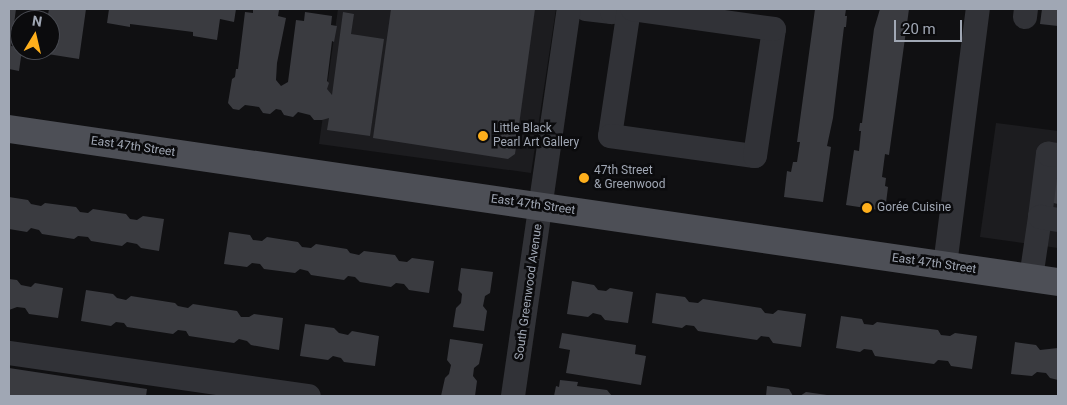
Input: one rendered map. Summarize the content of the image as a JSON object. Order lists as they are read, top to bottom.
{
  "streets": {
    "main road": ["East 47th Street"],
    "street": ["South Greenwood Avenue"]
  },
  "crossings": [
    ["East 47th Street", "South Greenwood Avenue"]
  ],
  "places": ["Little Black Pearl Art Gallery", "47th Street & Greenwood", "Gorée Cuisine"],
  "scale_bar": "20 m",
  "north": "top"
}
